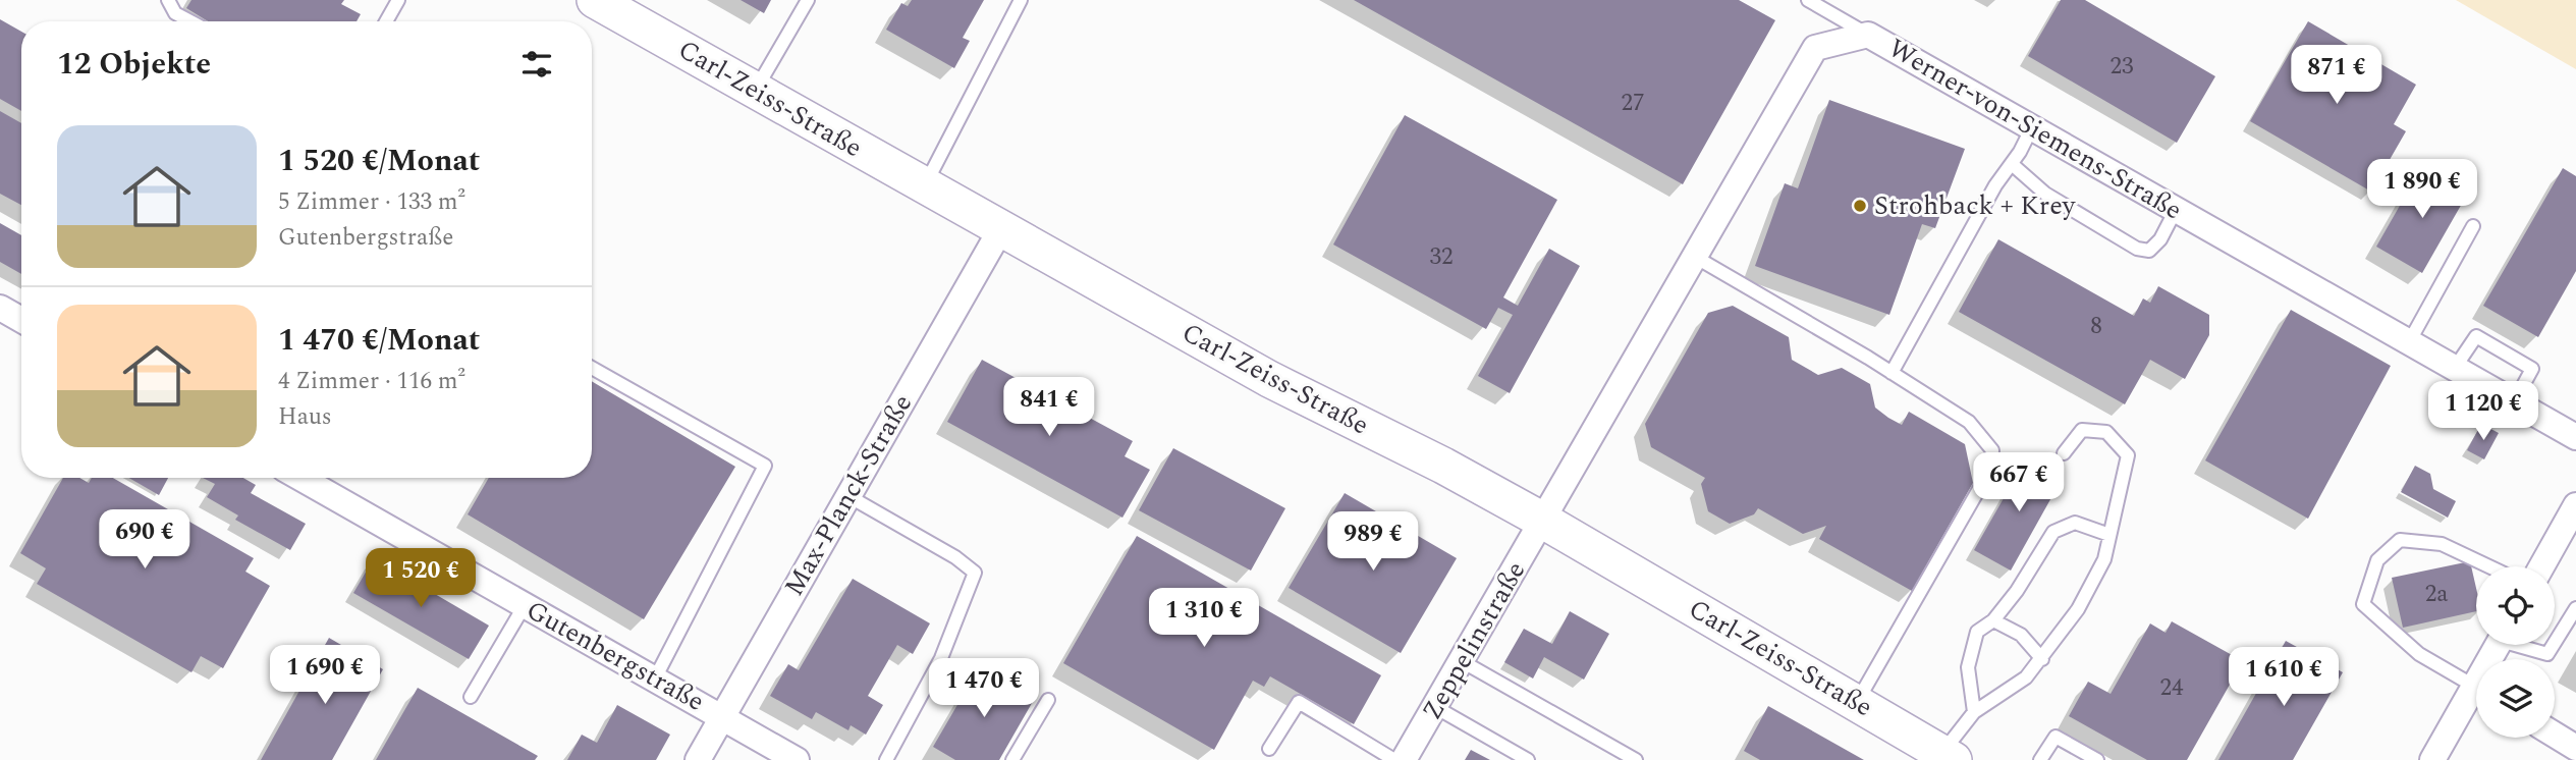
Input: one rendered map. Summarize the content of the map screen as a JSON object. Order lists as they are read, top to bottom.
{
  "streets": {
    "main road": ["Carl-Zeiss-Straße"],
    "street": [
      "Werner-von-Siemens-Straße",
      "Max-Planck-Straße",
      "Zeppelinstraße",
      "Gutenbergstraße"
    ]
  },
  "crossings": [
    ["Carl-Zeiss-Straße", "Werner-von-Siemens-Straße"],
    ["Carl-Zeiss-Straße", "Max-Planck-Straße"],
    ["Carl-Zeiss-Straße", "Zeppelinstraße"],
    ["Werner-von-Siemens-Straße", "Zeppelinstraße"],
    ["Max-Planck-Straße", "Gutenbergstraße"]
  ],
  "places": ["Strohback + Krey"],
  "house_numbers": [
    "23",
    "27",
    "32",
    "8",
    "2a",
    "24"
  ],
  "page": {
    "heading": "12 Objekte",
    "price": [
      "871 €",
      "1 890 €",
      "841 €",
      "1 120 €",
      "667 €",
      "690 €",
      "989 €",
      "1 520 €",
      "1 310 €",
      "1 690 €",
      "1 610 €",
      "1 470 €"
    ],
    "list": [
      {
        "name": "1 520 €/Monat",
        "note": "5 Zimmer · 133 m² · Gutenbergstraße"
      },
      {
        "name": "1 470 €/Monat",
        "note": "4 Zimmer · 116 m² · Haus"
      }
    ]
  }
}
